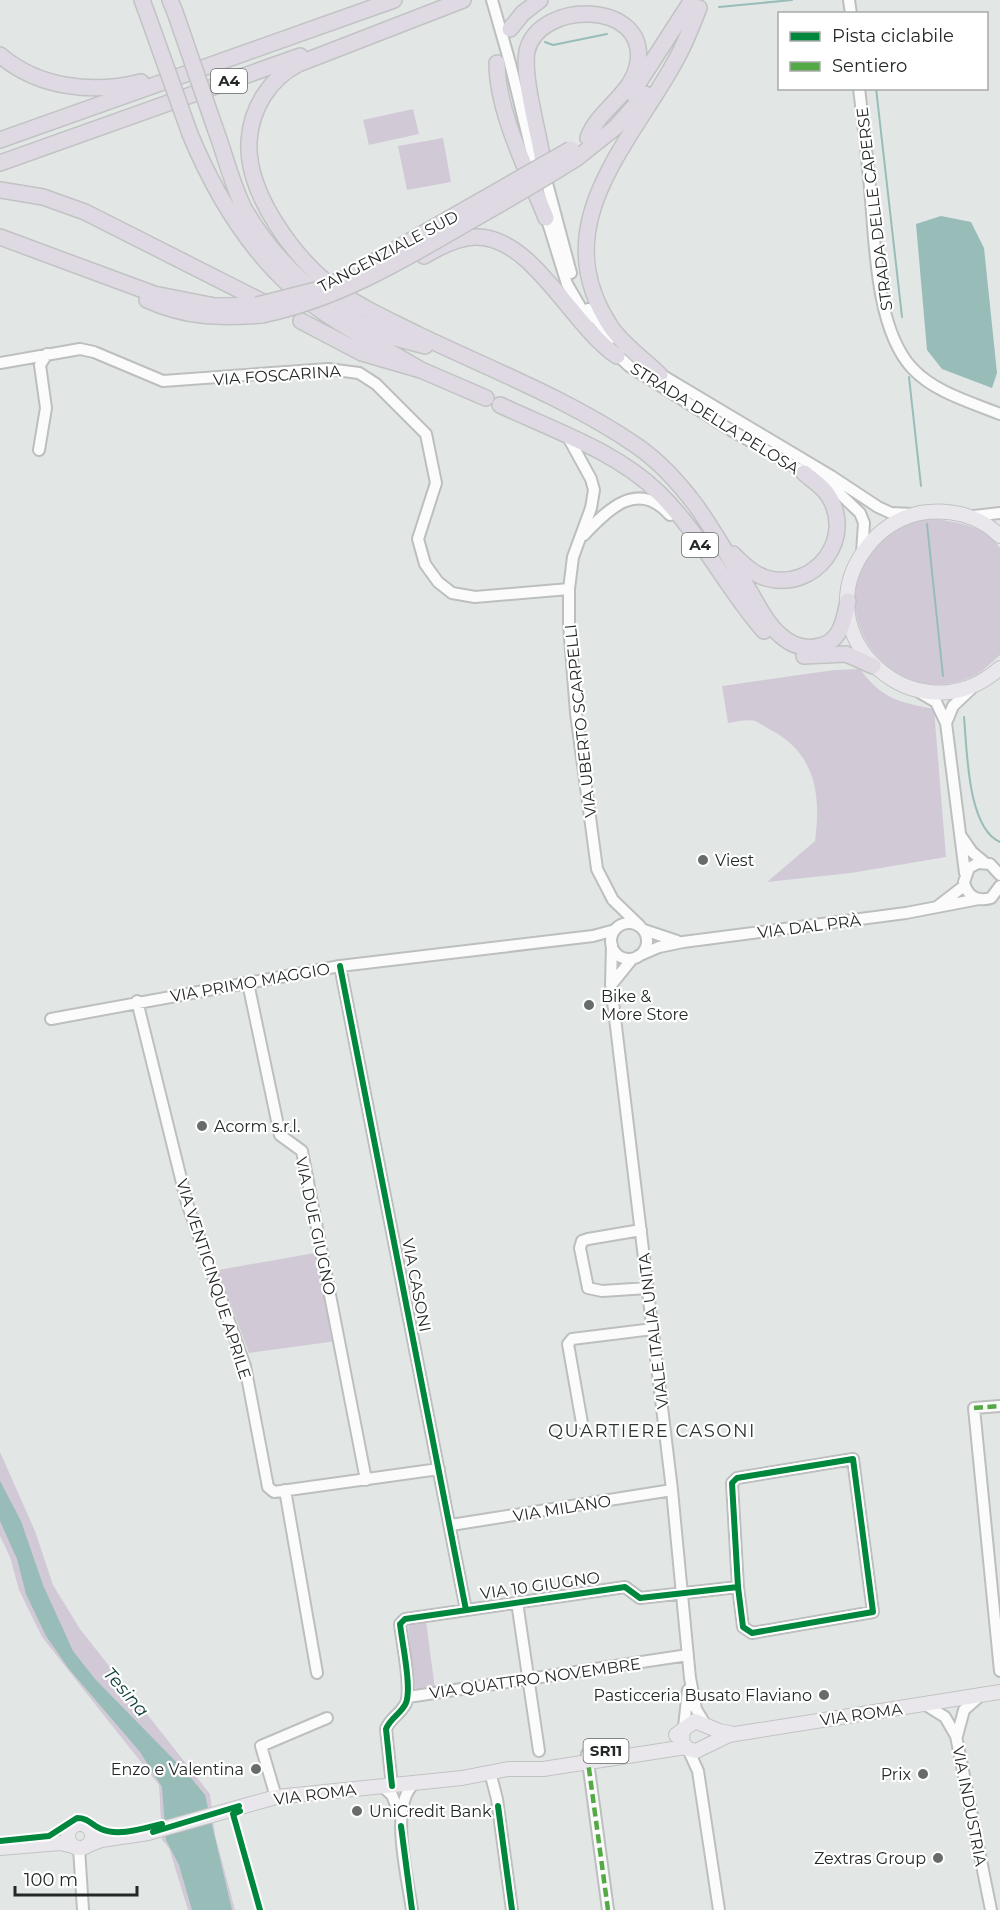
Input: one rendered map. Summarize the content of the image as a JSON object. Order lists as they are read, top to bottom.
{
  "streets": {
    "highway": ["A4", "TANGENZIALE SUD"],
    "main road": ["VIA ROMA", "SR11"],
    "street": [
      "STRADA DELLE CAPERSE",
      "VIA FOSCARINA",
      "STRADA DELLA PELOSA",
      "VIA UBERTO SCARPELLI",
      "VIA DAL PRÀ",
      "VIA PRIMO MAGGIO",
      "VIA DUE GIUGNO",
      "VIA VENTICINQUE APRILE",
      "VIA CASONI",
      "VIALE ITALIA UNITA",
      "VIA MILANO",
      "VIA 10 GIUGNO",
      "VIA QUATTRO NOVEMBRE",
      "VIA INDUSTRIA"
    ]
  },
  "crossings": [
    ["A4", "VIA UBERTO SCARPELLI"],
    ["VIA FOSCARINA", "VIA UBERTO SCARPELLI"],
    ["VIA UBERTO SCARPELLI", "VIA DAL PRÀ"],
    ["VIA UBERTO SCARPELLI", "VIA PRIMO MAGGIO"],
    ["VIA UBERTO SCARPELLI", "VIALE ITALIA UNITA"],
    ["VIA DAL PRÀ", "VIA PRIMO MAGGIO"],
    ["VIA DAL PRÀ", "VIALE ITALIA UNITA"],
    ["VIA PRIMO MAGGIO", "VIA DUE GIUGNO"],
    ["VIA PRIMO MAGGIO", "VIA VENTICINQUE APRILE"],
    ["VIA PRIMO MAGGIO", "VIA CASONI"],
    ["VIA PRIMO MAGGIO", "VIALE ITALIA UNITA"],
    ["VIA CASONI", "VIA MILANO"],
    ["VIA CASONI", "VIA 10 GIUGNO"],
    ["VIALE ITALIA UNITA", "VIA MILANO"],
    ["VIALE ITALIA UNITA", "VIA 10 GIUGNO"],
    ["VIALE ITALIA UNITA", "VIA QUATTRO NOVEMBRE"],
    ["VIALE ITALIA UNITA", "VIA ROMA"],
    ["VIA 10 GIUGNO", "VIA QUATTRO NOVEMBRE"],
    ["VIA QUATTRO NOVEMBRE", "VIA ROMA"],
    ["VIA ROMA", "VIA INDUSTRIA"]
  ],
  "districts": ["QUARTIERE CASONI"],
  "water": ["Tesina"],
  "places": [
    "Viest",
    "Bike & More Store",
    "Acorm s.r.l.",
    "Pasticceria Busato Flaviano",
    "Enzo e Valentina",
    "Prix",
    "UniCredit Bank",
    "Zextras Group"
  ],
  "legend": ["Pista ciclabile", "Sentiero"],
  "scale_bar": "100 m"
}
